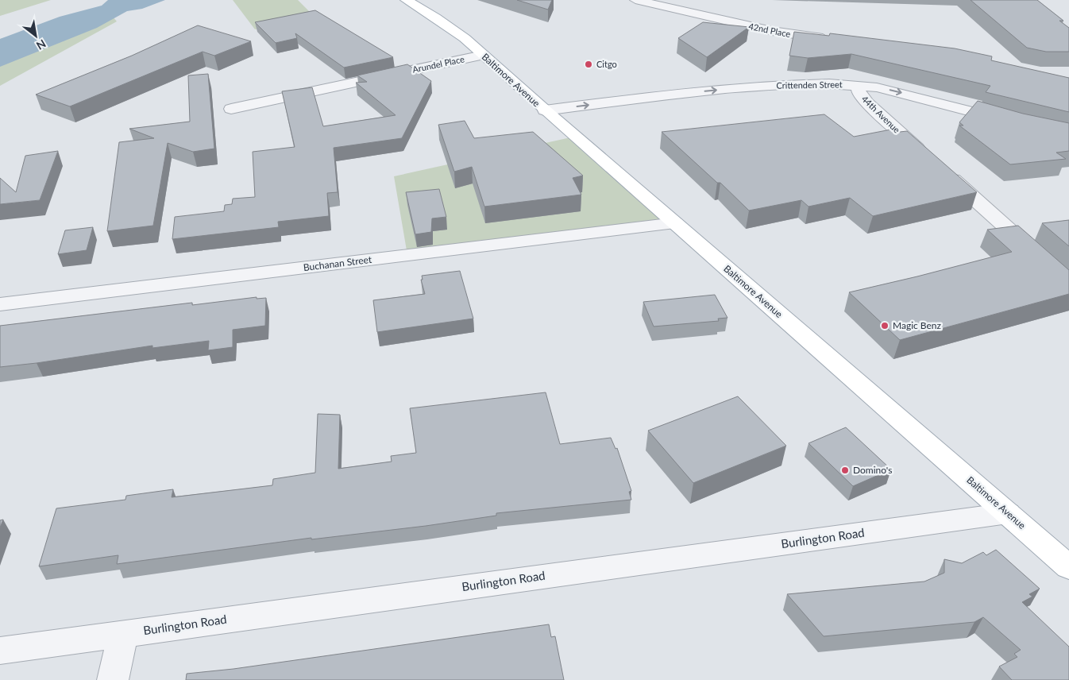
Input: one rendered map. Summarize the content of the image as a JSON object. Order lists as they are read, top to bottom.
{
  "streets": {
    "main road": ["Baltimore Avenue"],
    "street": [
      "42nd Place",
      "Arundel Place",
      "Crittenden Street",
      "44th Avenue",
      "Buchanan Street",
      "Burlington Road"
    ]
  },
  "crossings": [
    ["Arundel Place", "Baltimore Avenue"],
    ["Baltimore Avenue", "Crittenden Street"],
    ["Baltimore Avenue", "Buchanan Street"],
    ["Baltimore Avenue", "Burlington Road"],
    ["Crittenden Street", "44th Avenue"]
  ],
  "one_way": ["Crittenden Street"],
  "places": ["Citgo", "Magic Benz", "Domino's"],
  "north": "bottom right"
}
